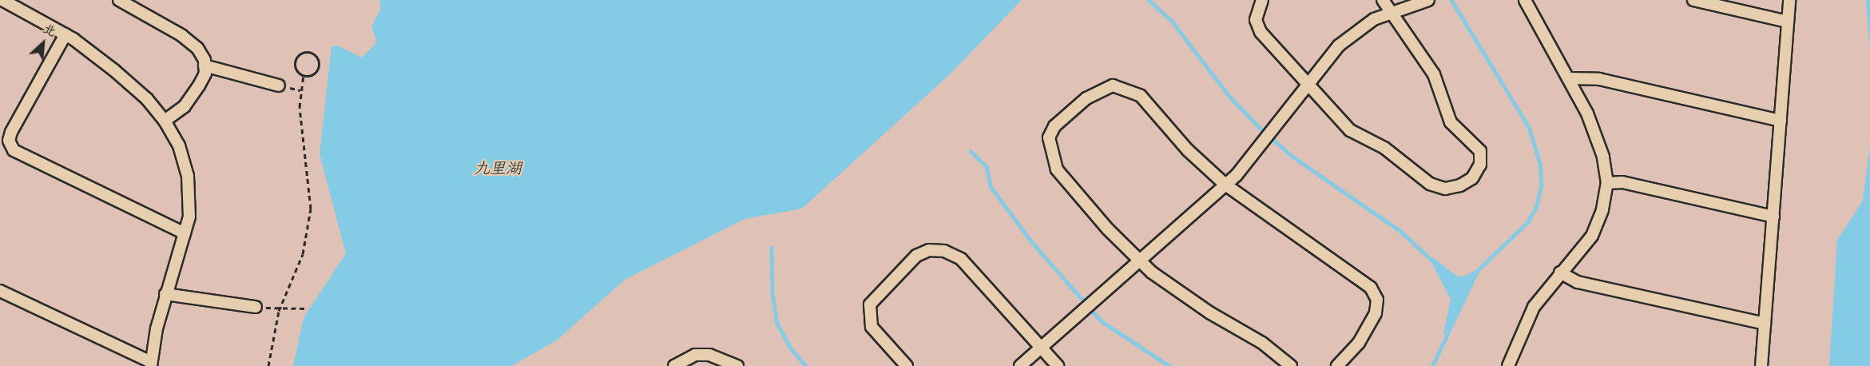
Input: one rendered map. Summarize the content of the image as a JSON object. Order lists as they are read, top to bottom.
{
  "water": ["九里湖"],
  "north": "top right"
}
